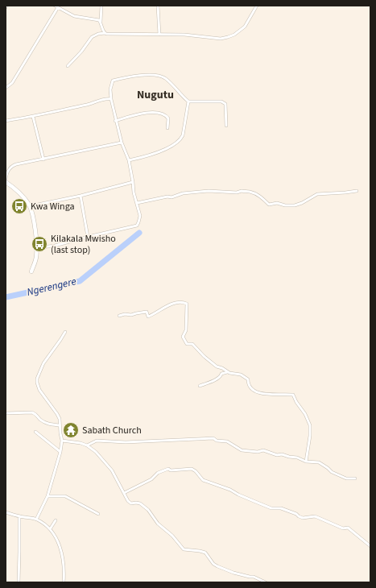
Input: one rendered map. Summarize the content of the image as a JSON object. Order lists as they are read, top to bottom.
{
  "districts": ["Nugutu"],
  "water": ["Ngerengere"],
  "places": {
    "bus stop": ["Kwa Winga", "Kilakala Mwisho (last stop)"],
    "temple": ["Sabath Church"]
  }
}
